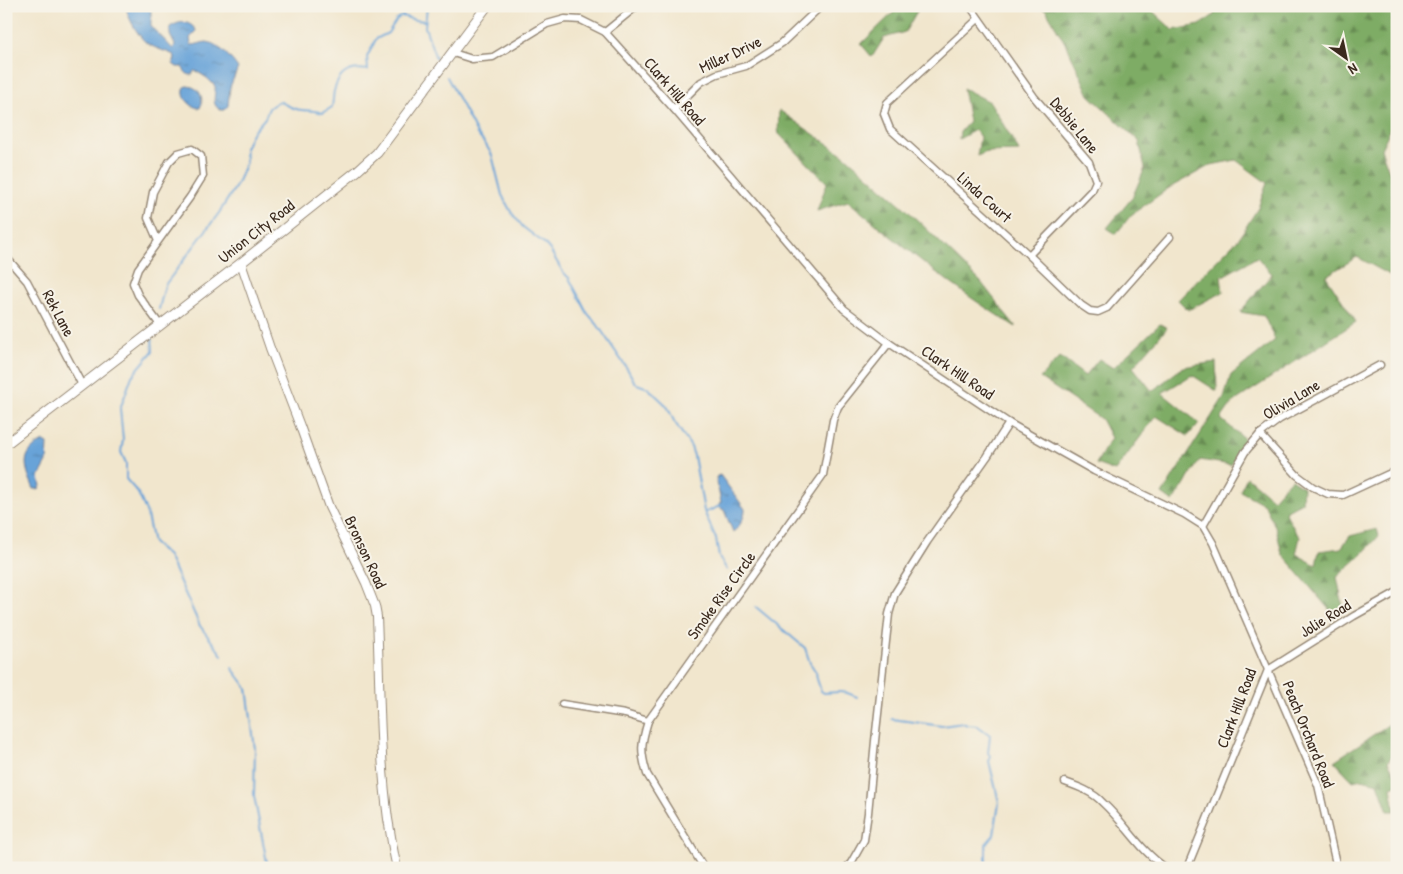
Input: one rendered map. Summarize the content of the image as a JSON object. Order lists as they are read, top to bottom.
{
  "streets": {
    "main road": ["Union City Road"],
    "street": [
      "Miller Drive",
      "Clark Hill Road",
      "Debbie Lane",
      "Linda Court",
      "Rek Lane",
      "Olivia Lane",
      "Bronson Road",
      "Smoke Rise Circle",
      "Jolie Road",
      "Peach Orchard Road"
    ]
  },
  "crossings": [
    ["Miller Drive", "Clark Hill Road"],
    ["Clark Hill Road", "Union City Road"],
    ["Clark Hill Road", "Olivia Lane"],
    ["Clark Hill Road", "Smoke Rise Circle"],
    ["Clark Hill Road", "Jolie Road"],
    ["Clark Hill Road", "Peach Orchard Road"],
    ["Debbie Lane", "Linda Court"],
    ["Union City Road", "Rek Lane"],
    ["Union City Road", "Bronson Road"],
    ["Jolie Road", "Peach Orchard Road"]
  ],
  "north": "bottom right"
}
